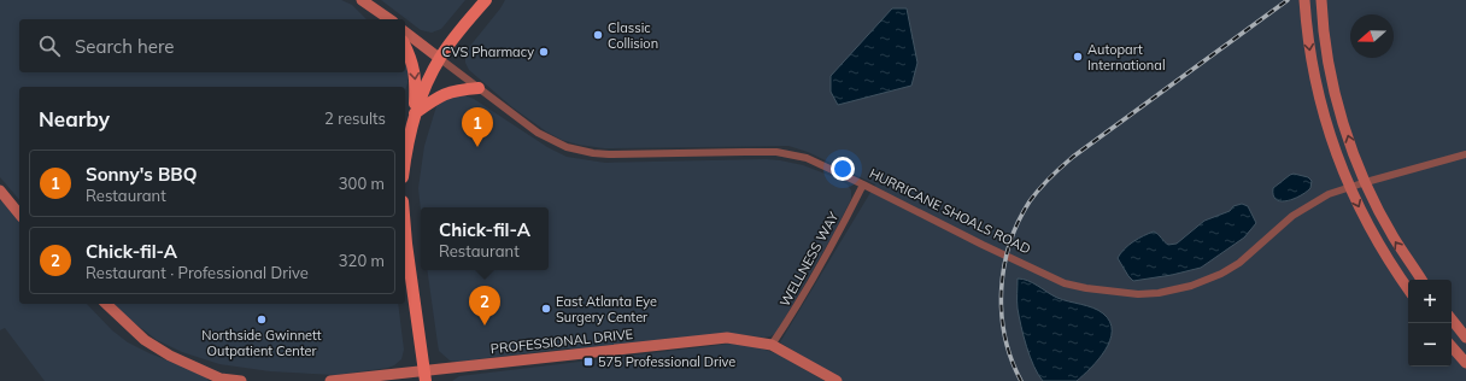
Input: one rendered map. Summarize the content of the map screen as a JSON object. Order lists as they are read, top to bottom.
{
  "streets": {
    "street": ["HURRICANE SHOALS ROAD", "WELLNESS WAY", "PROFESSIONAL DRIVE"]
  },
  "crossings": [
    ["HURRICANE SHOALS ROAD", "WELLNESS WAY"],
    ["WELLNESS WAY", "PROFESSIONAL DRIVE"]
  ],
  "places": {
    "other": [
      "Classic Collision",
      "CVS Pharmacy",
      "Autopart International",
      "East Atlanta Eye Surgery Center",
      "Northside Gwinnett Outpatient Center"
    ],
    "transit": ["575 Professional Drive"]
  },
  "north": "left",
  "page": {
    "search": "Search here",
    "heading": ["Nearby", "2 results"],
    "pins": ["1", "2"],
    "list": [
      {
        "mark": "1",
        "name": "Sonny's BBQ",
        "note": "Restaurant",
        "value": "300 m"
      },
      {
        "mark": "2",
        "name": "Chick-fil-A",
        "note": "Restaurant · Professional Drive",
        "value": "320 m"
      }
    ],
    "popup": ["Chick-fil-A", "Restaurant"],
    "map_buttons": ["+", "−"]
  }
}
